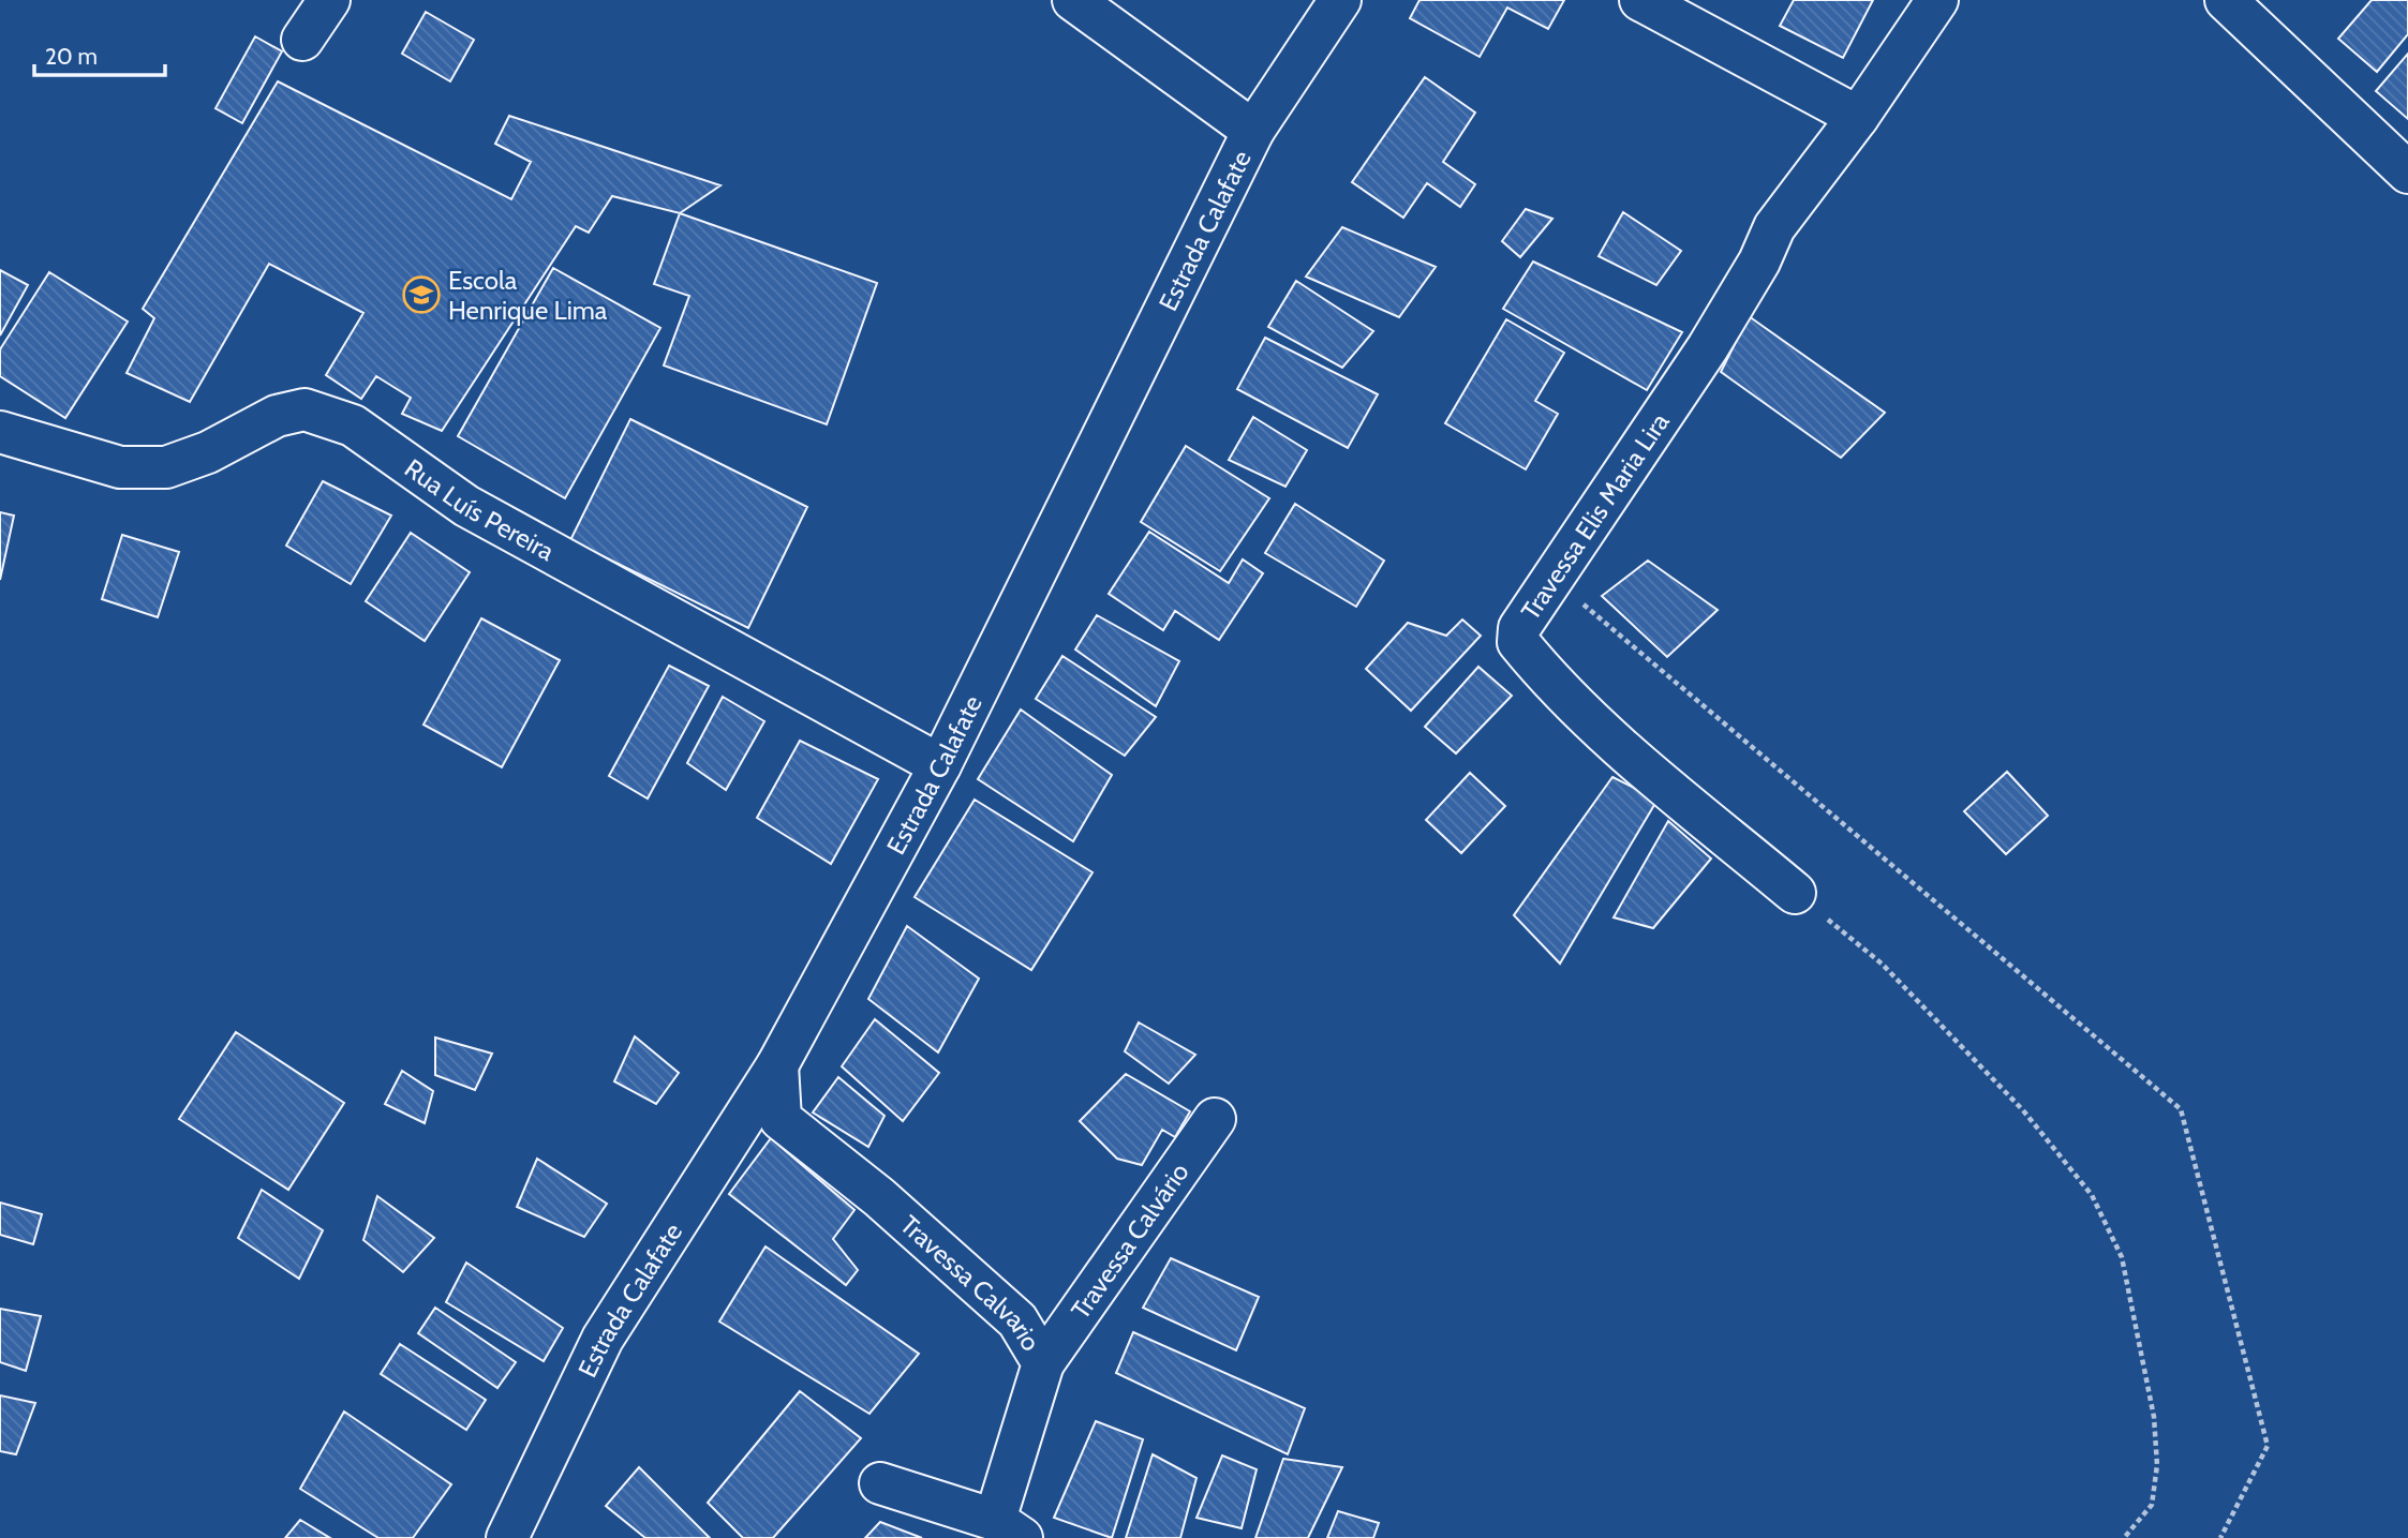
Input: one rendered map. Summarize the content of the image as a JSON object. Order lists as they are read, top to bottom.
{
  "streets": {
    "street": [
      "Estrada Calafate",
      "Rua Luís Pereira",
      "Travessa Elis Maria Lira",
      "Travessa Calvário",
      "Travessa Calvario"
    ]
  },
  "crossings": [
    ["Estrada Calafate", "Rua Luís Pereira"],
    ["Estrada Calafate", "Travessa Calvario"],
    ["Travessa Calvário", "Travessa Calvario"]
  ],
  "places": {
    "school or university": ["Escola Henrique Lima"]
  },
  "scale_bar": "20 m"
}
